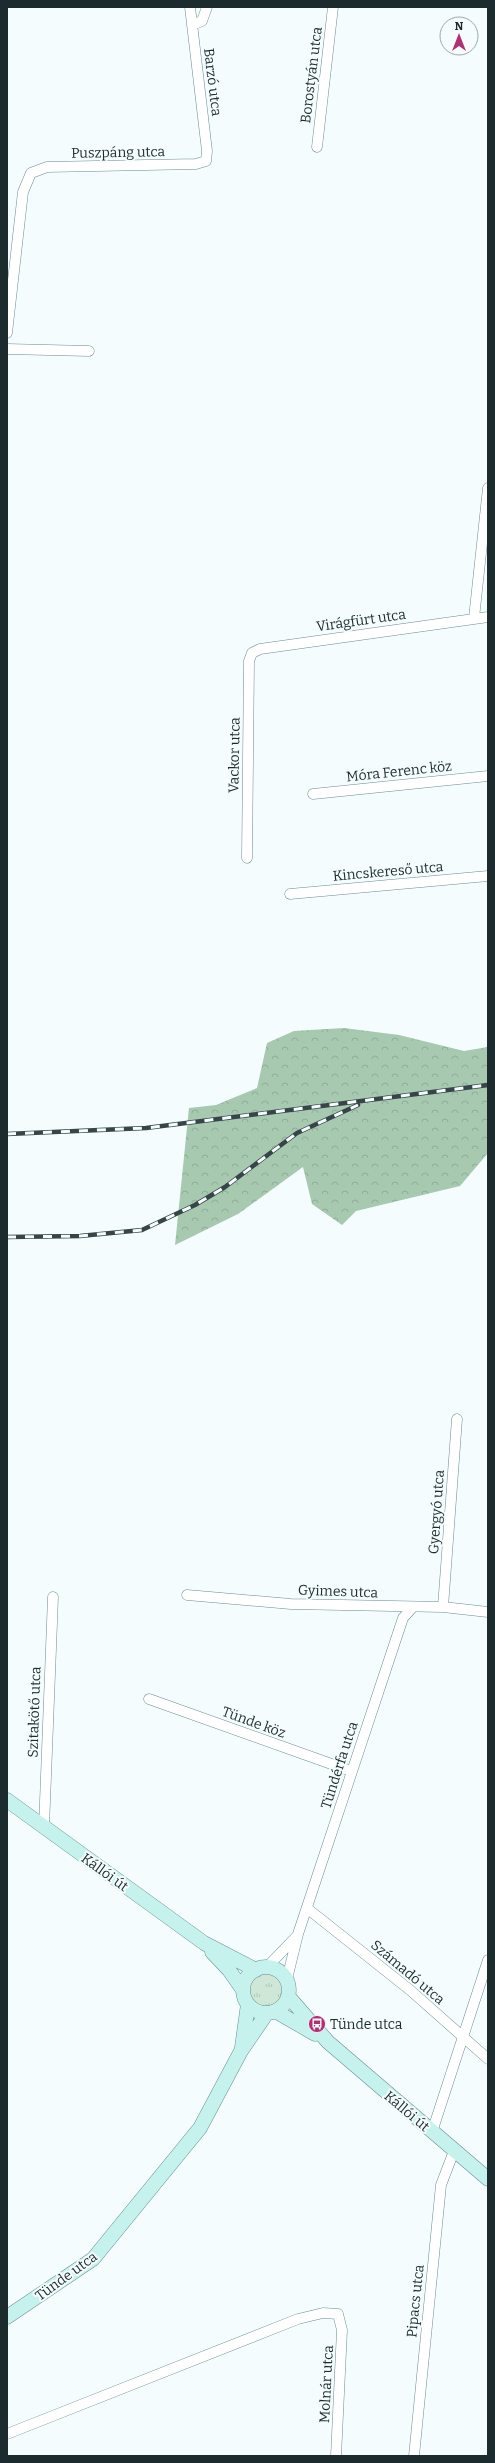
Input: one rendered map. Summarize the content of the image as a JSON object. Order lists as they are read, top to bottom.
{
  "streets": {
    "main road": ["Kállói út", "Tünde utca"],
    "street": [
      "Borostyán utca",
      "Barzó utca",
      "Puszpáng utca",
      "Virágfürt utca",
      "Vackor utca",
      "Móra Ferenc köz",
      "Kincskereső utca",
      "Gyergyó utca",
      "Gyimes utca",
      "Szitakötő utca",
      "Tünde köz",
      "Tündérfa utca",
      "Számadó utca",
      "Pipacs utca",
      "Molnár utca"
    ]
  },
  "crossings": [
    ["Barzó utca", "Puszpáng utca"],
    ["Virágfürt utca", "Vackor utca"],
    ["Gyergyó utca", "Gyimes utca"],
    ["Gyimes utca", "Tündérfa utca"],
    ["Szitakötő utca", "Kállói út"],
    ["Tünde köz", "Tündérfa utca"],
    ["Tündérfa utca", "Kállói út"],
    ["Tündérfa utca", "Számadó utca"],
    ["Tündérfa utca", "Tünde utca"],
    ["Kállói út", "Tünde utca"],
    ["Kállói út", "Pipacs utca"]
  ],
  "places": {
    "bus stop": ["Tünde utca"]
  },
  "north": "top"
}
